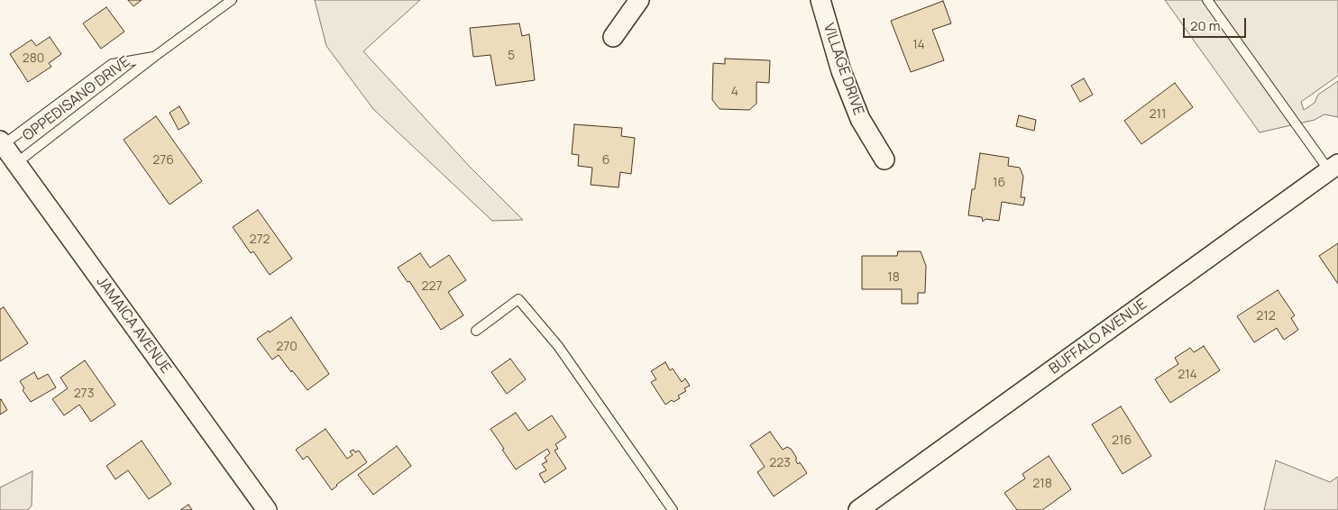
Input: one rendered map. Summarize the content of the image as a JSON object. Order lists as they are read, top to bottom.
{
  "streets": {
    "street": ["VILLAGE DRIVE", "JAMAICA AVENUE", "BUFFALO AVENUE"],
    "lane": ["OPPEDISANO DRIVE"]
  },
  "crossings": [
    ["OPPEDISANO DRIVE", "JAMAICA AVENUE"]
  ],
  "house_numbers": [
    "14",
    "5",
    "280",
    "4",
    "211",
    "276",
    "6",
    "16",
    "272",
    "18",
    "227",
    "212",
    "270",
    "214",
    "273",
    "216",
    "223",
    "218"
  ],
  "scale_bar": "20 m"
}
